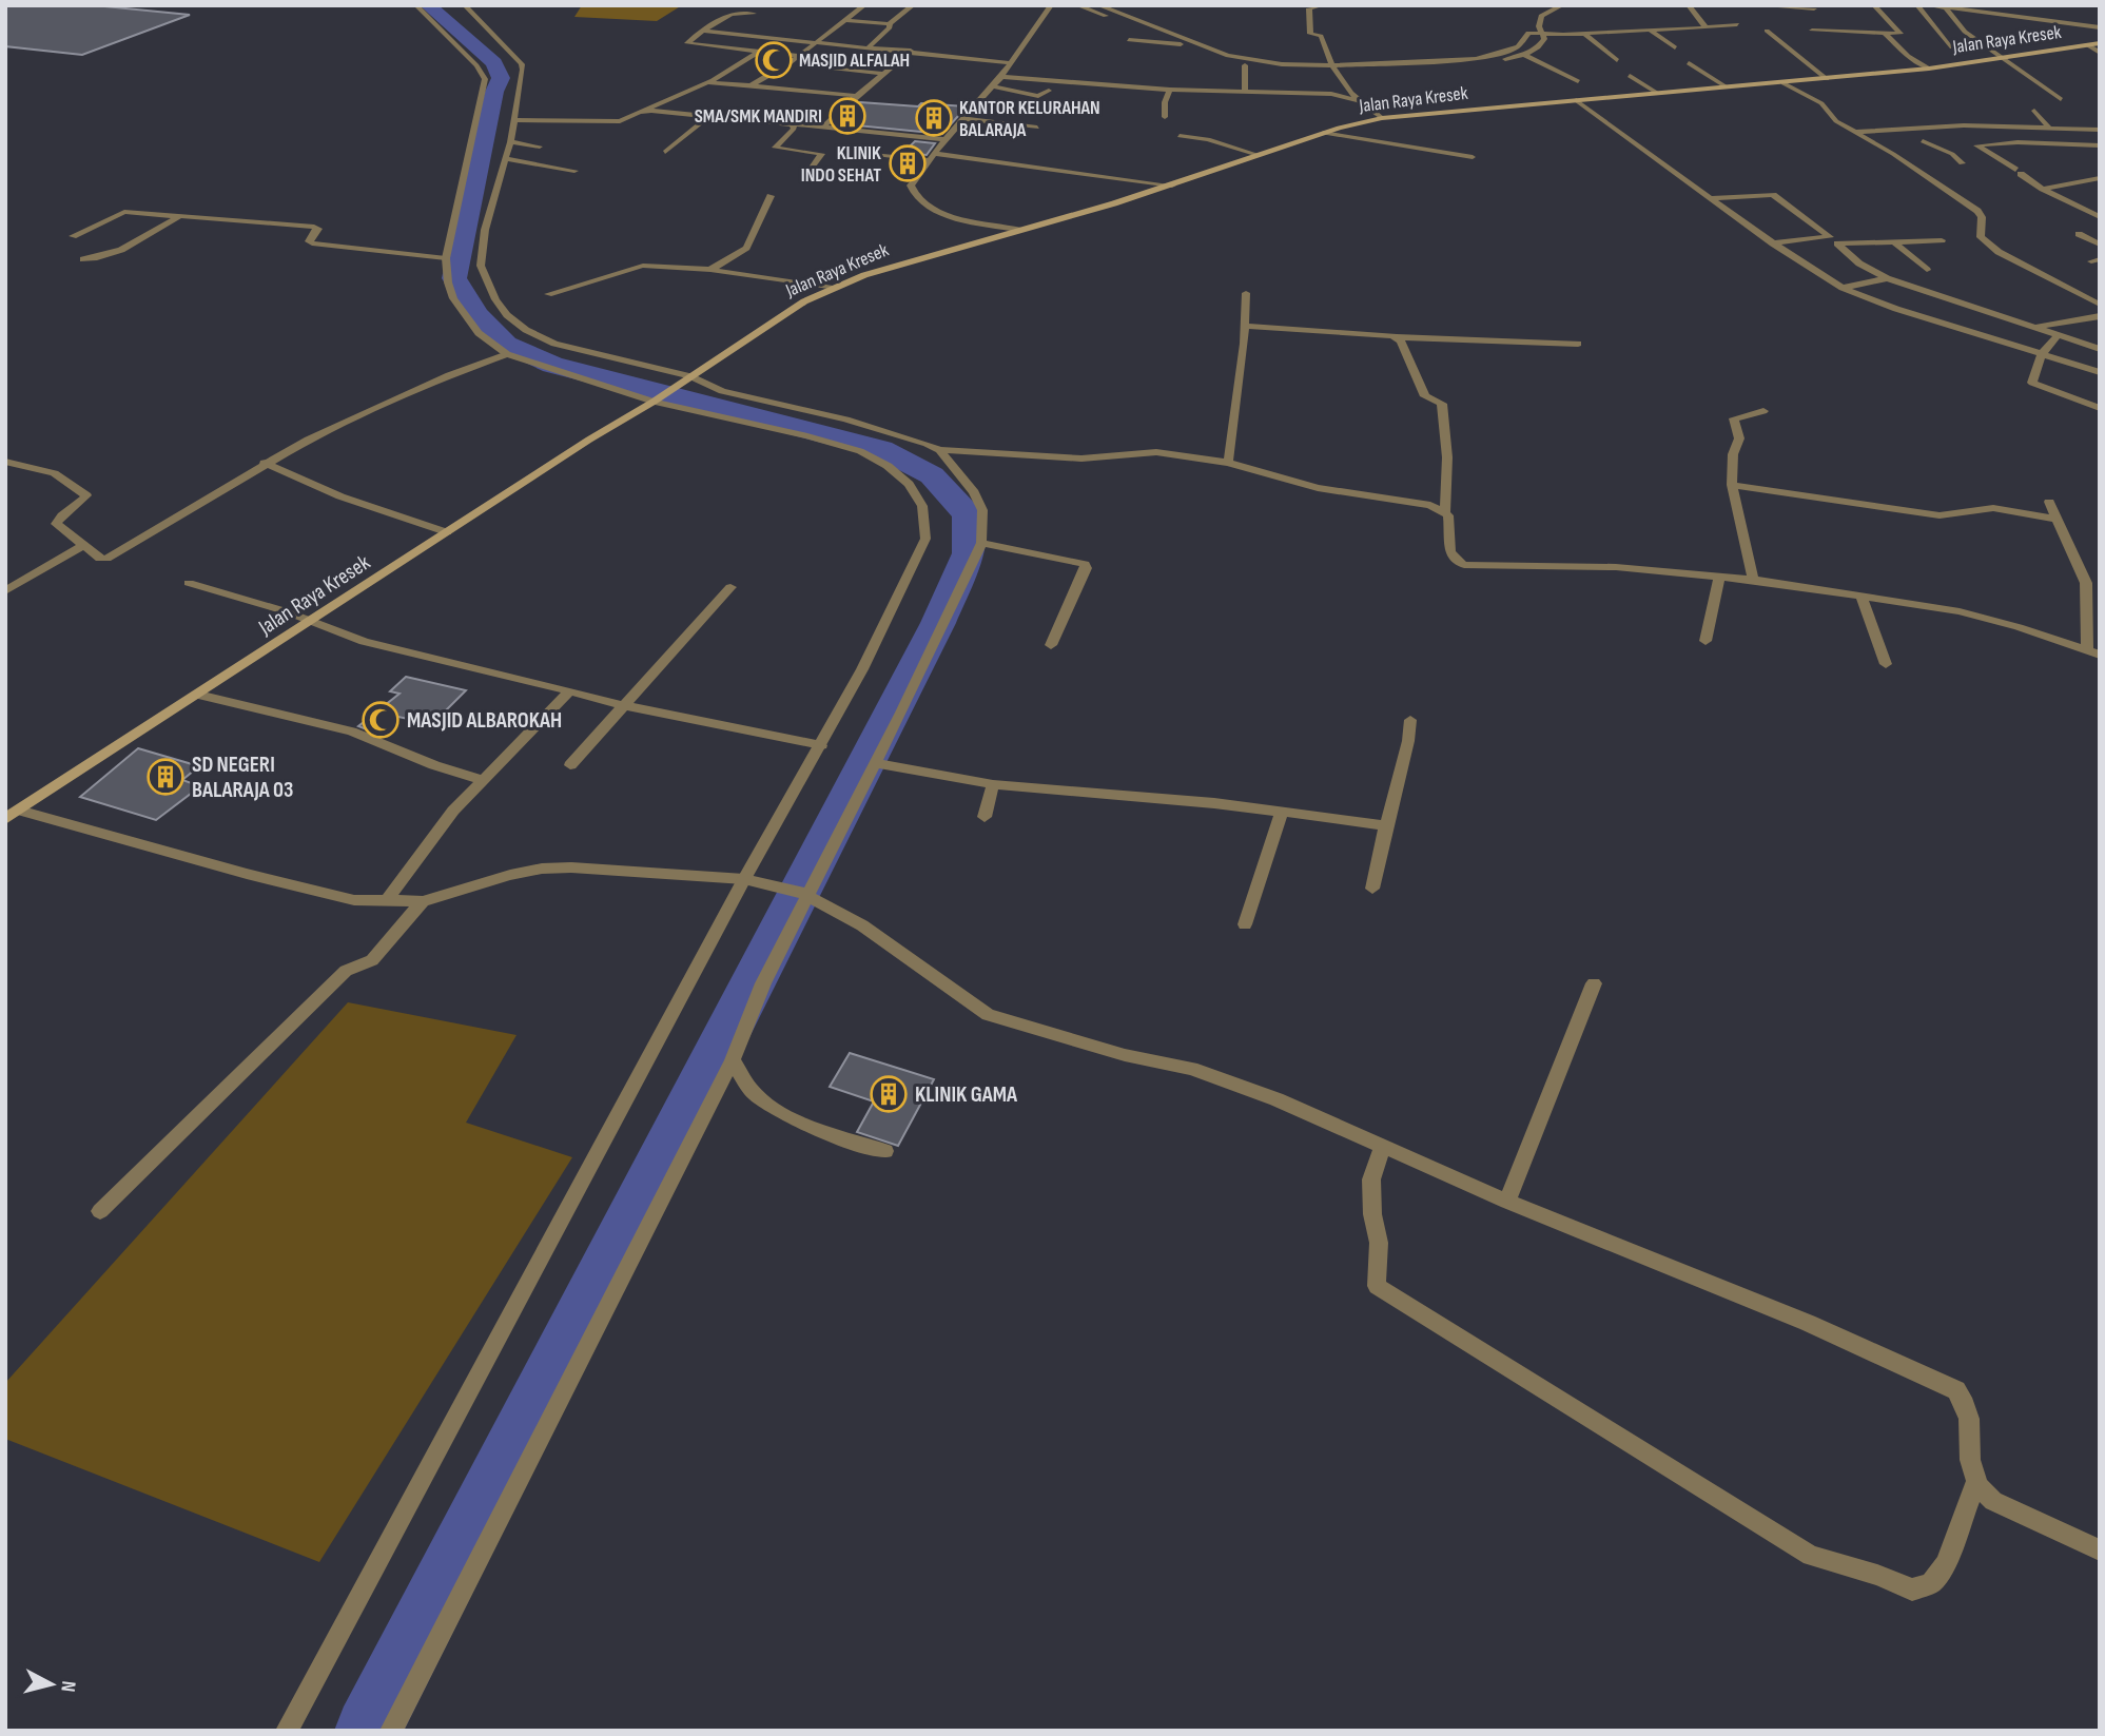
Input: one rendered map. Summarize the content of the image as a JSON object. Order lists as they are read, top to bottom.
{
  "streets": {
    "main road": ["Jalan Raya Kresek"]
  },
  "places": {
    "mosque": ["MASJID ALFALAH", "MASJID ALBAROKAH"],
    "building": [
      "SMA/SMK MANDIRI",
      "KANTOR KELURAHAN BALARAJA",
      "KLINIK INDO SEHAT",
      "SD NEGERI BALARAJA 03",
      "KLINIK GAMA"
    ]
  },
  "north": "right"
}
